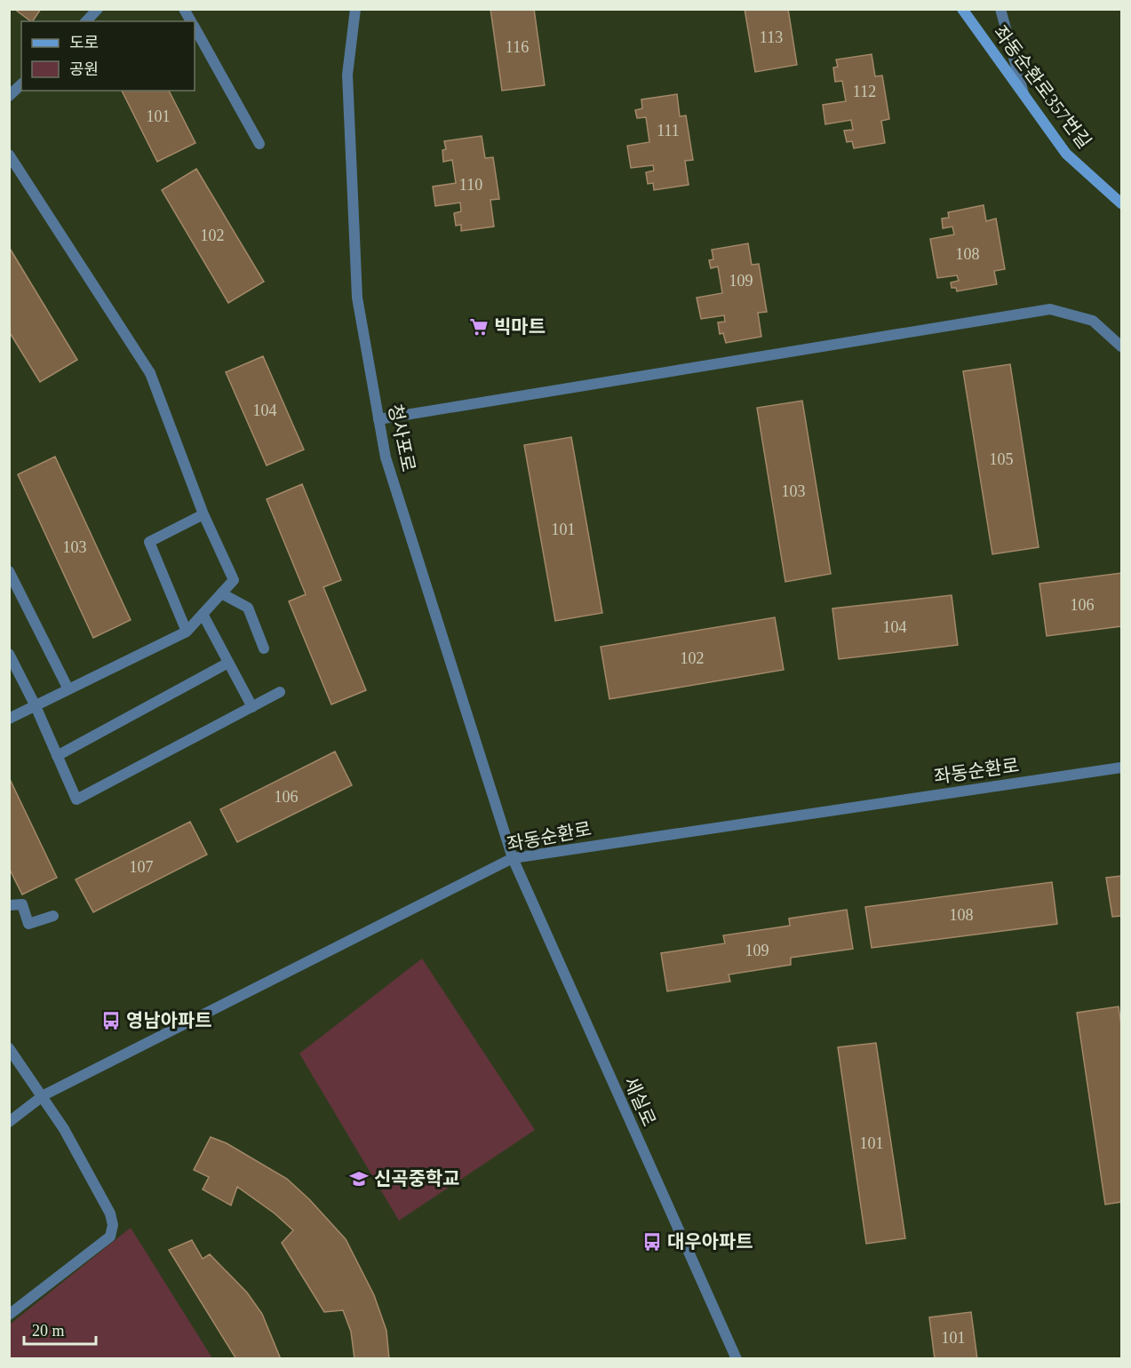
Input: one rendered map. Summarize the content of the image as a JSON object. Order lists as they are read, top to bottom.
{
  "streets": {
    "main road": ["좌동순환로357번길"],
    "street": ["청사포로", "좌동순환로", "세실로"]
  },
  "crossings": [
    ["청사포로", "좌동순환로"],
    ["청사포로", "세실로"],
    ["좌동순환로", "세실로"]
  ],
  "places": {
    "supermarket": ["빅마트"],
    "bus stop": ["영남아파트", "대우아파트"],
    "school or university": ["신곡중학교"]
  },
  "house_numbers": [
    "113",
    "116",
    "112",
    "101",
    "111",
    "110",
    "102",
    "108",
    "109",
    "104",
    "105",
    "103",
    "101",
    "103",
    "106",
    "104",
    "102",
    "106",
    "107",
    "108",
    "109",
    "101",
    "101"
  ],
  "legend": ["도로", "공원"],
  "scale_bar": "20 m"
}
